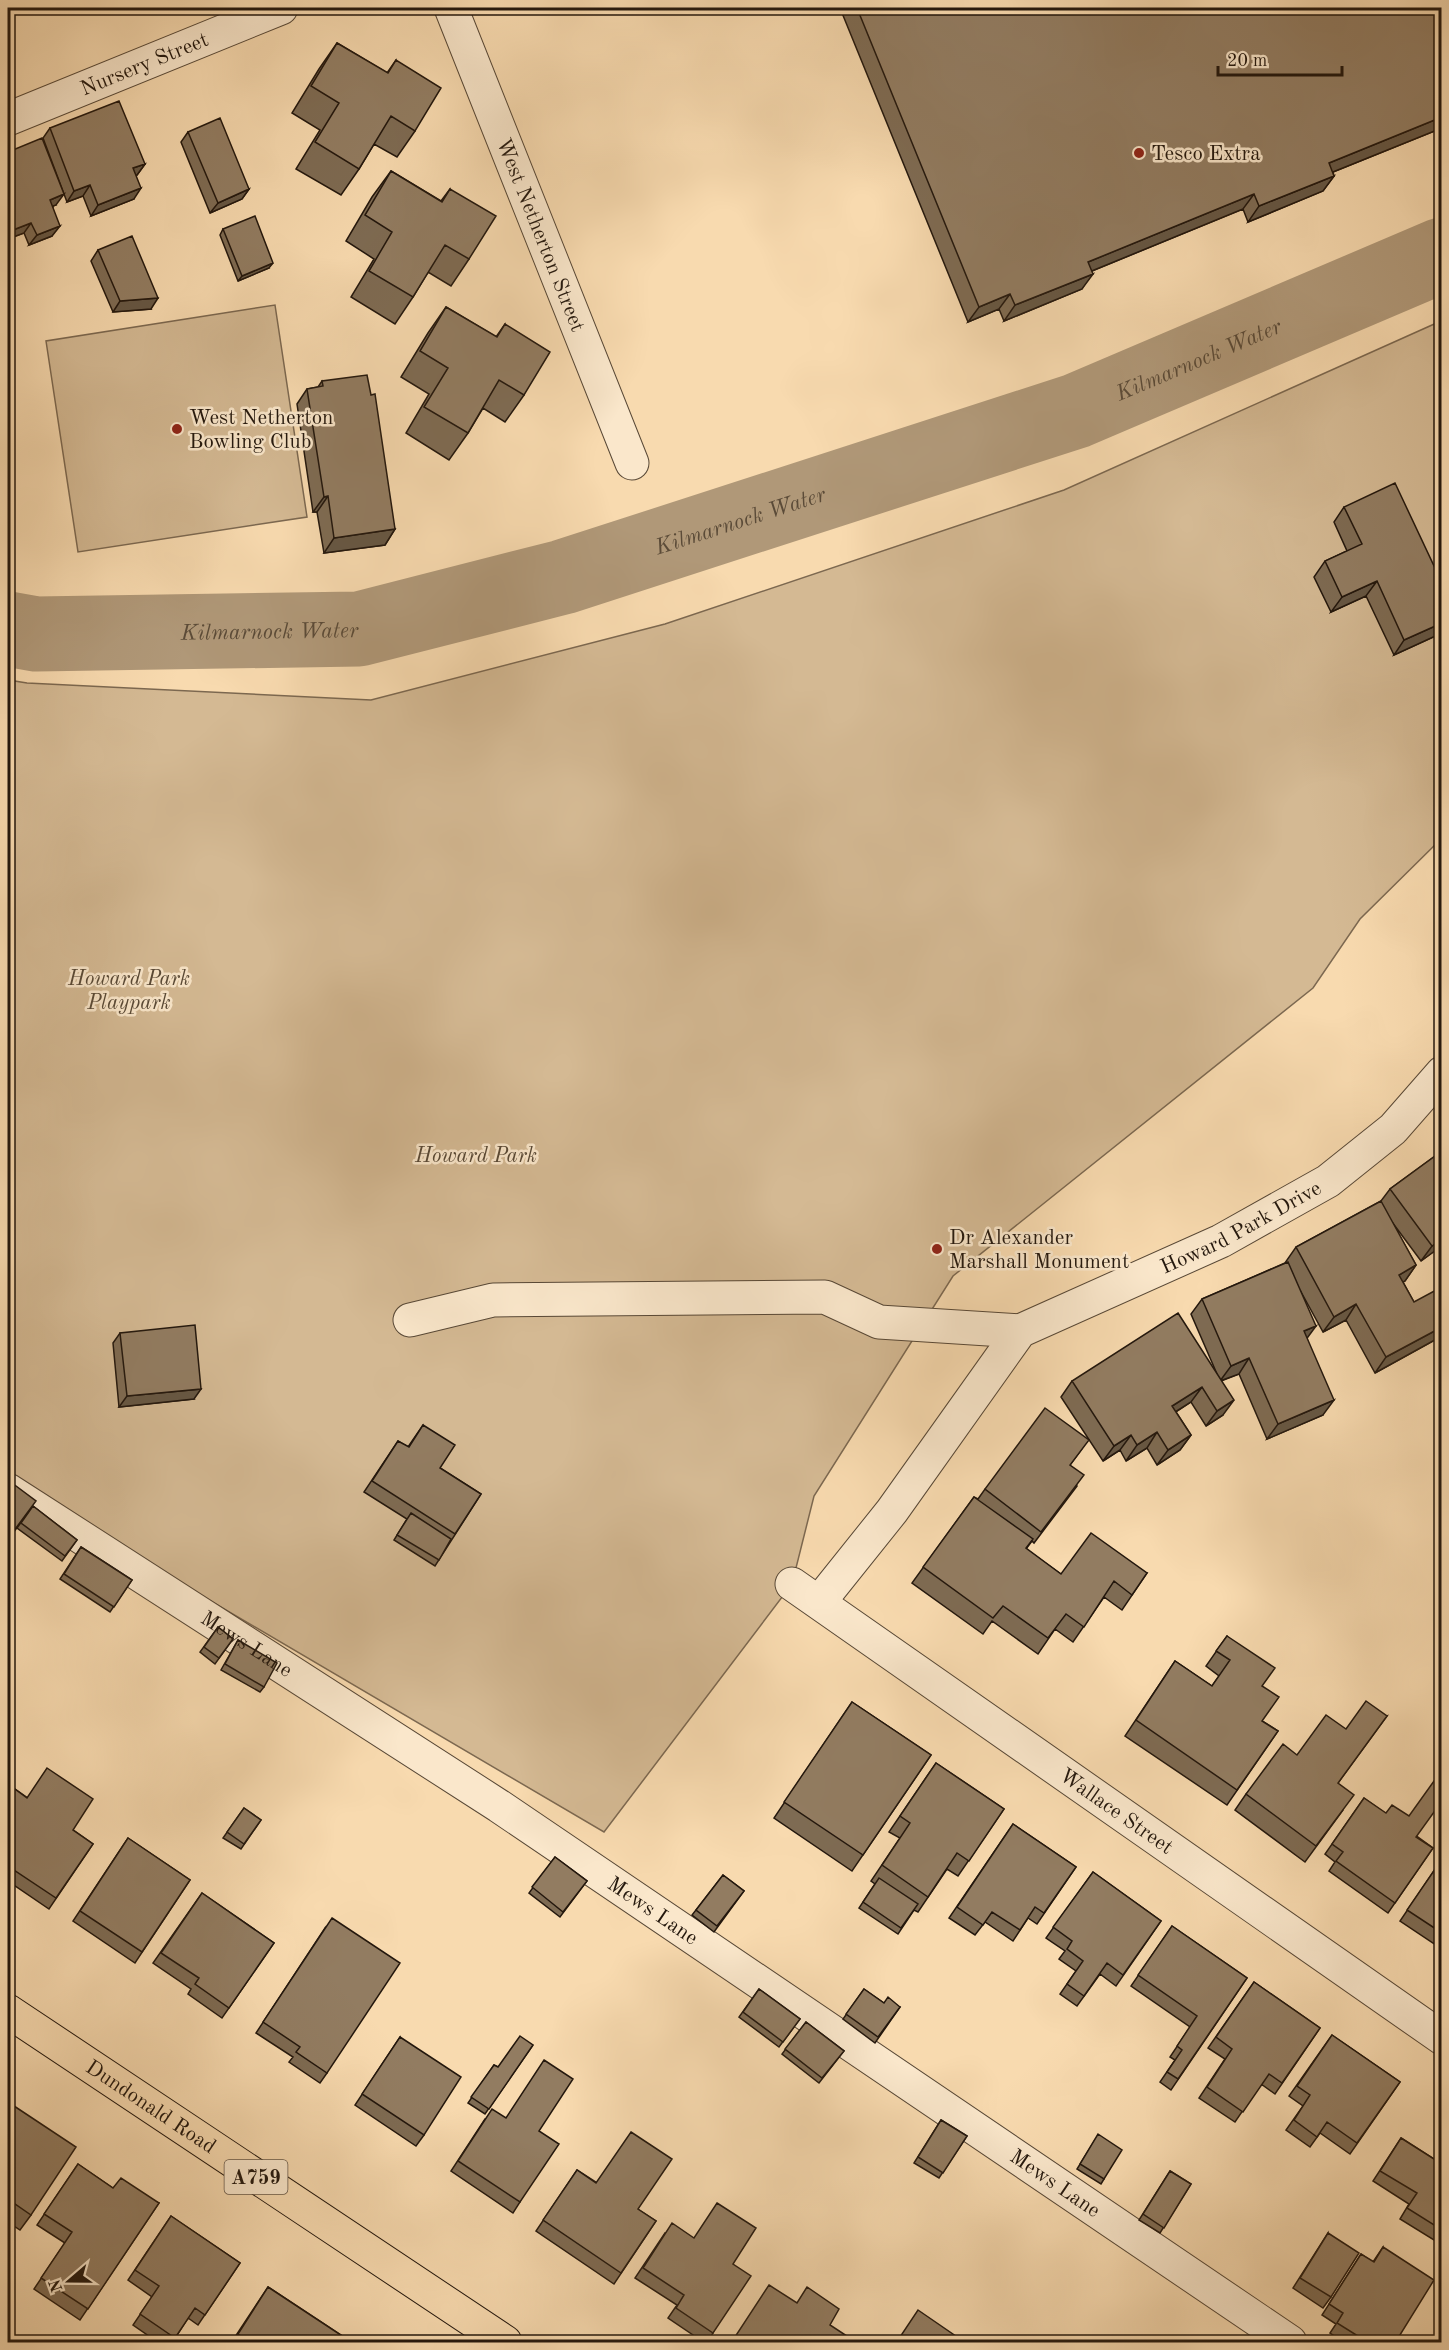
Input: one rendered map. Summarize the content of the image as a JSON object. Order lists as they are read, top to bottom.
{
  "streets": {
    "main road": ["Dundonald Road", "A759"],
    "street": [
      "Nursery Street",
      "West Netherton Street",
      "Howard Park Drive",
      "Mews Lane",
      "Wallace Street"
    ]
  },
  "water": ["Kilmarnock Water"],
  "parks": ["Howard Park Playpark", "Howard Park"],
  "places": ["Tesco Extra", "West Netherton Bowling Club", "Dr Alexander Marshall Monument"],
  "scale_bar": "20 m",
  "north": "left"
}
